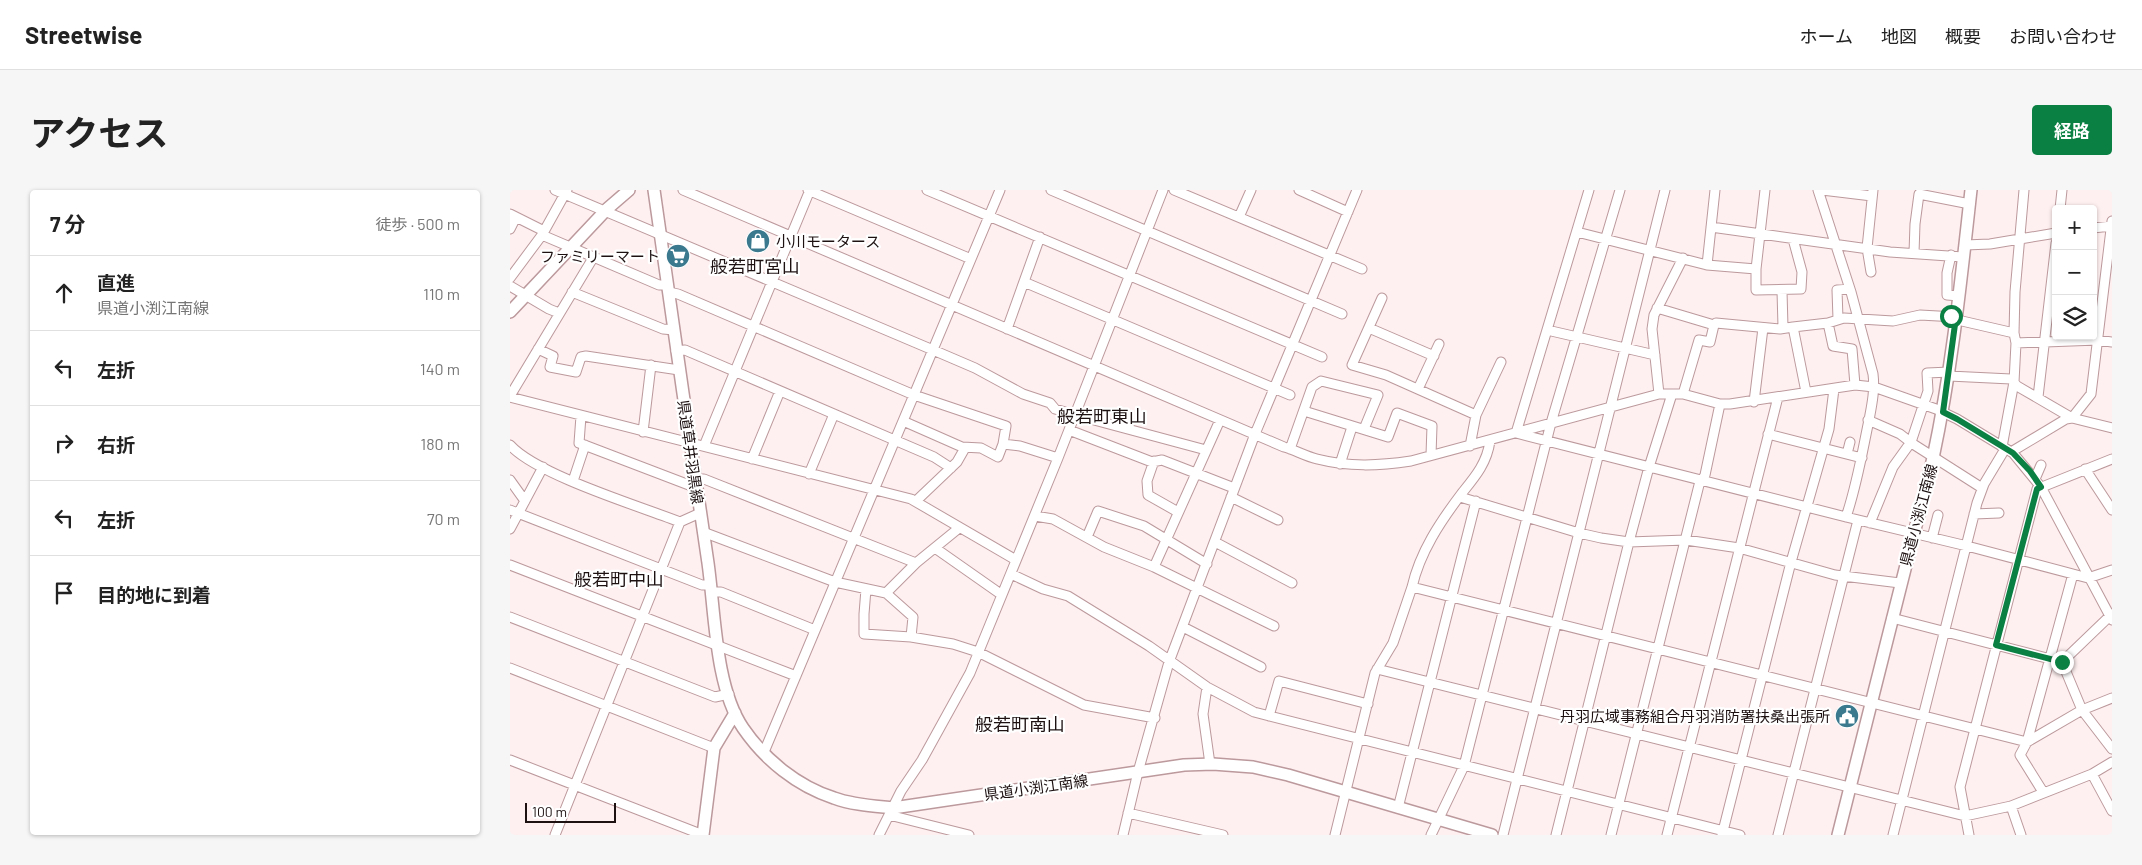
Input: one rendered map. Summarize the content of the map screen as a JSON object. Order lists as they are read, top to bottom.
{
  "streets": {
    "main road": ["県道草井羽黒線", "県道小渕江南線"]
  },
  "crossings": [
    ["県道草井羽黒線", "県道小渕江南線"]
  ],
  "districts": [
    "般若町宮山",
    "般若町東山",
    "般若町中山",
    "般若町南山"
  ],
  "places": {
    "shop": ["小川モータース"],
    "supermarket": ["ファミリーマート"],
    "public building": ["丹羽広域事務組合丹羽消防署扶桑出張所"]
  },
  "scale_bar": "100 m",
  "page": {
    "header": "Streetwise",
    "nav": [
      "ホーム",
      "地図",
      "概要",
      "お問い合わせ"
    ],
    "title": "アクセス",
    "buttons": "経路",
    "heading": ["7 分", "徒歩 · 500 m"],
    "map_buttons": ["+", "−"],
    "list": [
      ["直進", "県道小渕江南線", "110 m"],
      ["左折", "140 m"],
      ["右折", "180 m"],
      ["左折", "70 m"],
      "目的地に到着"
    ],
    "scale": "100 m"
  }
}
